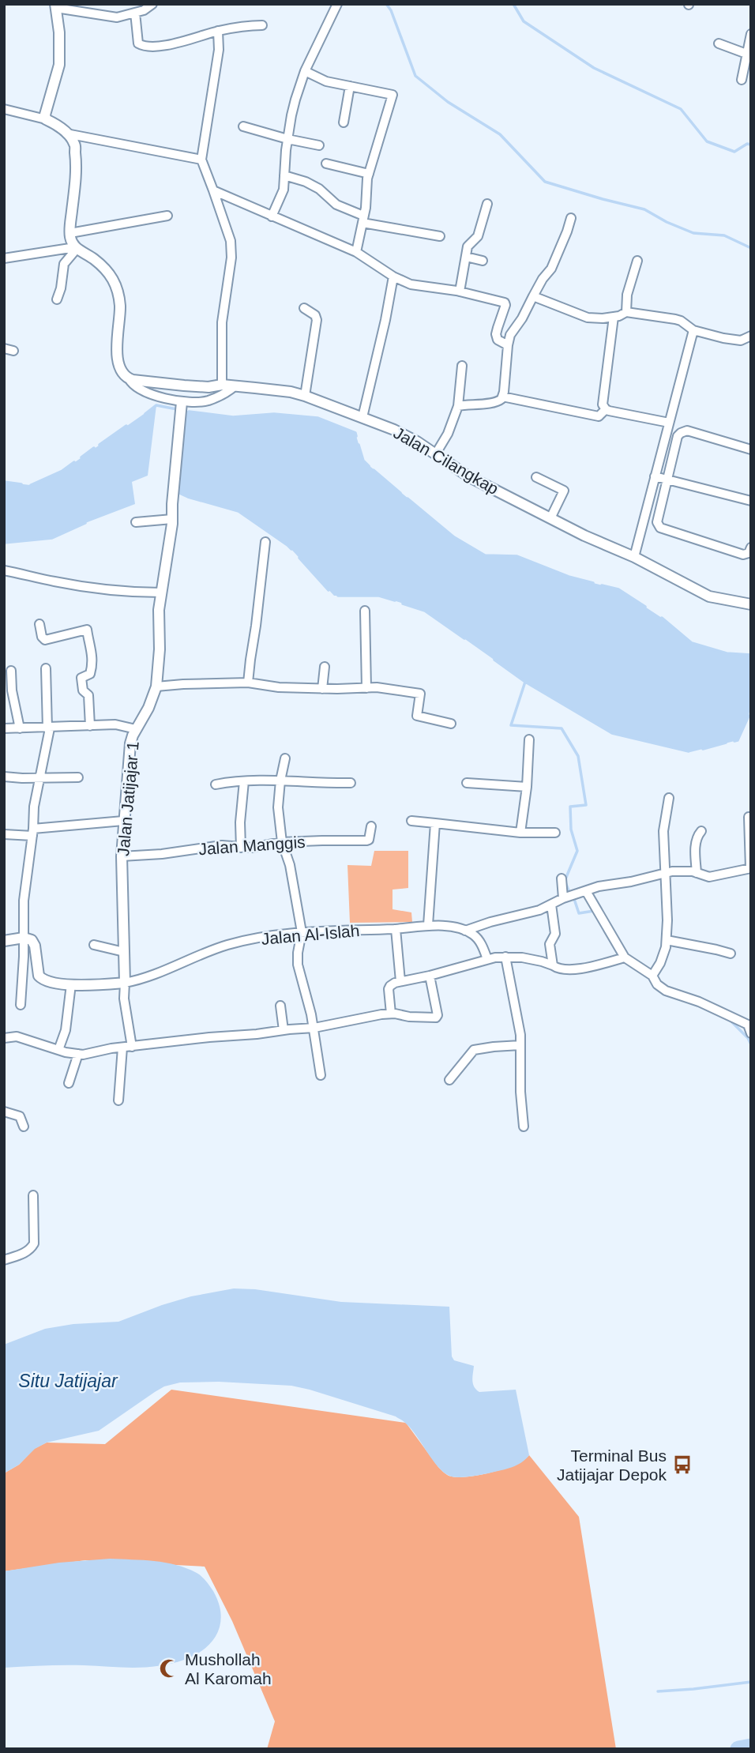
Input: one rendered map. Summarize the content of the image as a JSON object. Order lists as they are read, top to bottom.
{
  "streets": {
    "street": [
      "Jalan Cilangkap",
      "Jalan Jatijajar 1",
      "Jalan Manggis",
      "Jalan Al-Islah"
    ]
  },
  "crossings": [
    ["Jalan Jatijajar 1", "Jalan Manggis"],
    ["Jalan Jatijajar 1", "Jalan Al-Islah"]
  ],
  "water": ["Situ Jatijajar"],
  "places": {
    "bus stop": ["Terminal Bus Jatijajar Depok"],
    "mosque": ["Mushollah Al Karomah"]
  }
}
